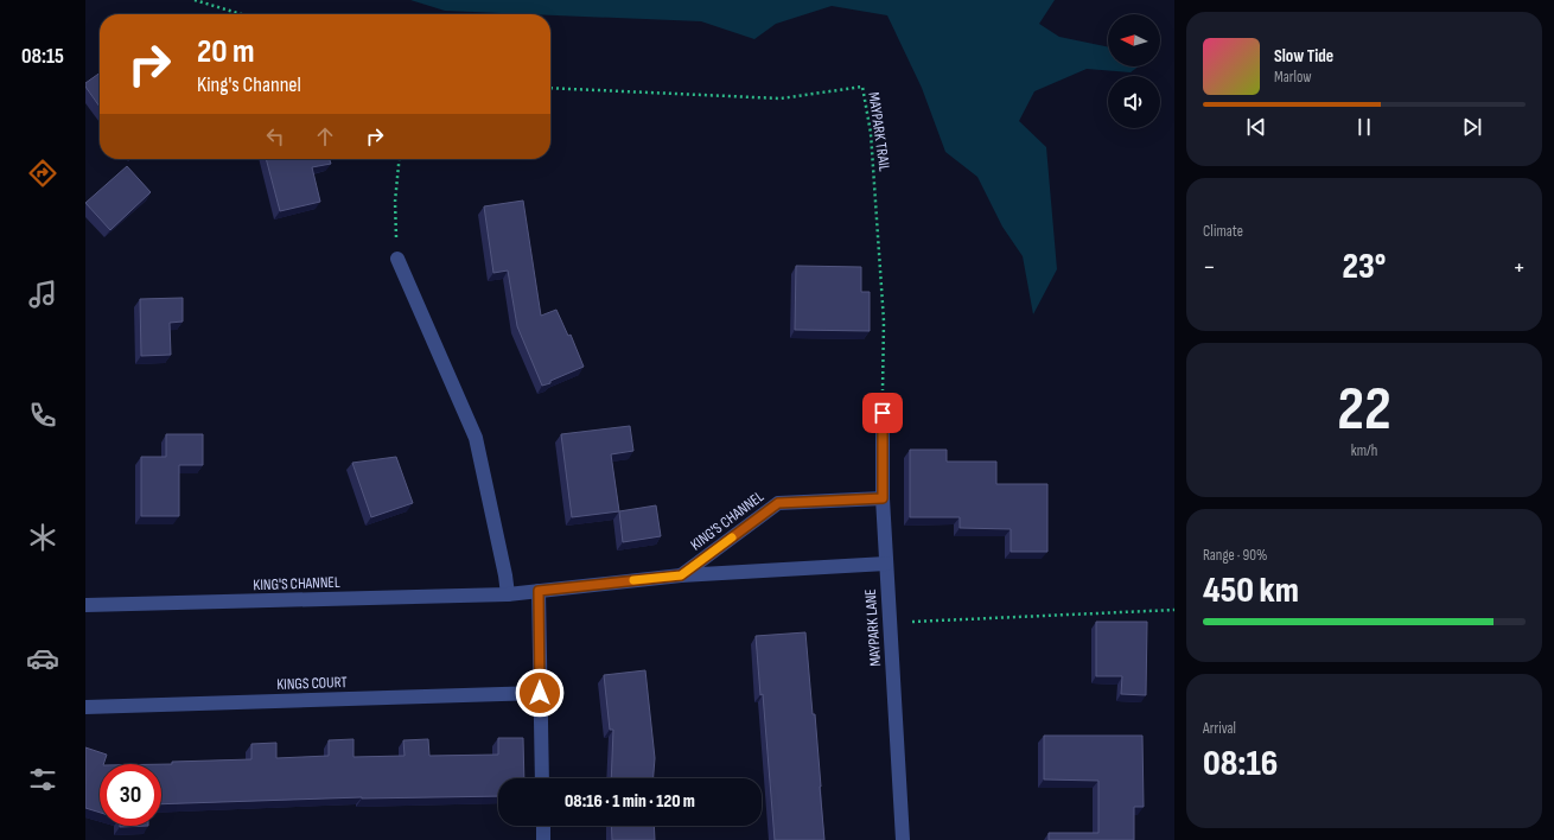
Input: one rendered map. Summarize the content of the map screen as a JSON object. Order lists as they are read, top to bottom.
{
  "streets": {
    "street": ["KING'S CHANNEL", "MAYPARK LANE", "KINGS COURT"],
    "path": ["MAYPARK TRAIL"]
  },
  "crossings": [
    ["MAYPARK TRAIL", "MAYPARK LANE"],
    ["KING'S CHANNEL", "MAYPARK LANE"]
  ],
  "north": "left",
  "page": {
    "tabs": "08:15",
    "turn": ["20 m", "King's Channel"],
    "song": ["Slow Tide", "Marlow"],
    "tile": [
      "Climate",
      ["22", "km/h"],
      ["Range · 90%", "450 km"],
      ["Arrival", "08:16"]
    ],
    "heat": ["−", "23°", "+"],
    "limit": "30",
    "trip": "08:16 · 1 min · 120 m"
  }
}
